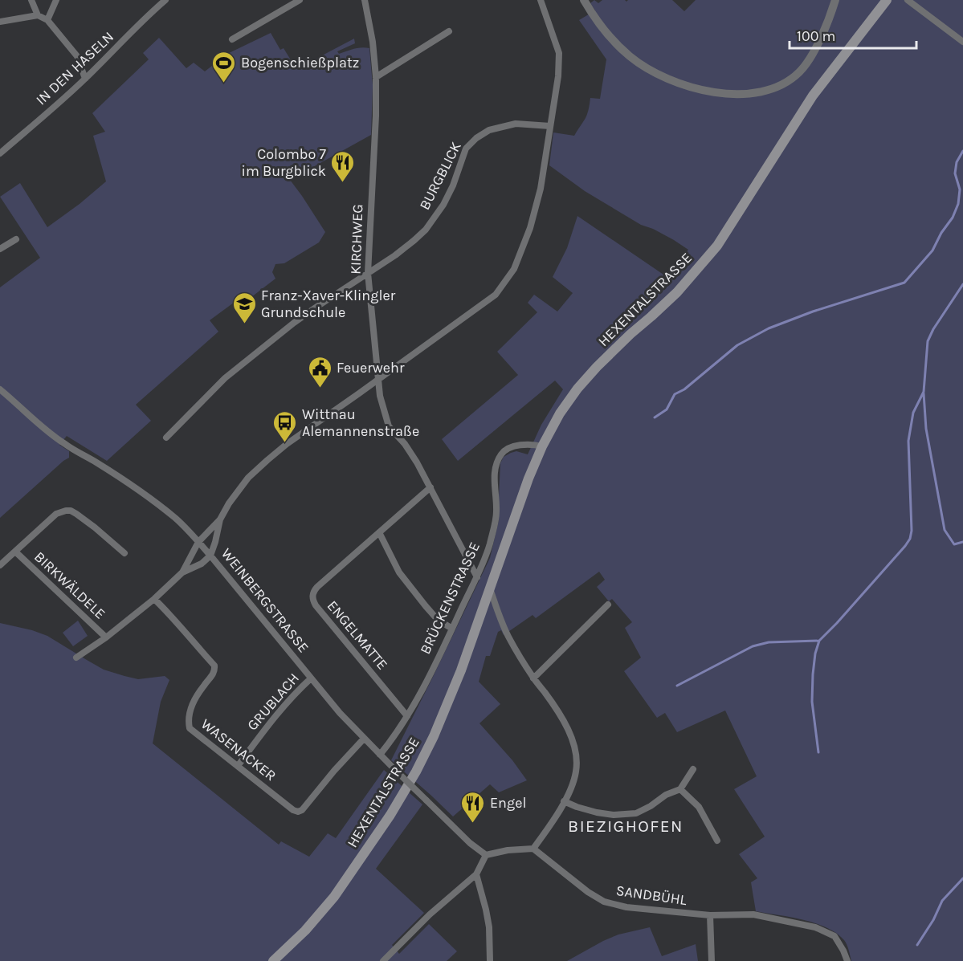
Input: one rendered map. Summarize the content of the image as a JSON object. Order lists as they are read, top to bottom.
{
  "streets": {
    "main road": ["HEXENTALSTRASSE"],
    "street": [
      "IN DEN HASELN",
      "BURGBLICK",
      "KIRCHWEG",
      "BIRKWÄLDELE",
      "BRÜCKENSTRASSE",
      "WEINBERGSTRASSE",
      "ENGELMATTE",
      "GRUBLACH",
      "WASENACKER",
      "SANDBÜHL"
    ]
  },
  "crossings": [
    ["BURGBLICK", "KIRCHWEG"],
    ["KIRCHWEG", "BRÜCKENSTRASSE"],
    ["KIRCHWEG", "ENGELMATTE"],
    ["HEXENTALSTRASSE", "BRÜCKENSTRASSE"],
    ["BRÜCKENSTRASSE", "WEINBERGSTRASSE"],
    ["BRÜCKENSTRASSE", "ENGELMATTE"],
    ["WEINBERGSTRASSE", "GRUBLACH"],
    ["WEINBERGSTRASSE", "WASENACKER"],
    ["GRUBLACH", "WASENACKER"]
  ],
  "districts": ["BIEZIGHOFEN"],
  "places": {
    "sports": ["Bogenschießplatz"],
    "restaurant": ["Colombo 7 im Burgblick", "Engel"],
    "school or university": ["Franz-Xaver-Klingler Grundschule"],
    "public building": ["Feuerwehr"],
    "bus stop": ["Wittnau Alemannenstraße"]
  },
  "scale_bar": "100 m"
}
